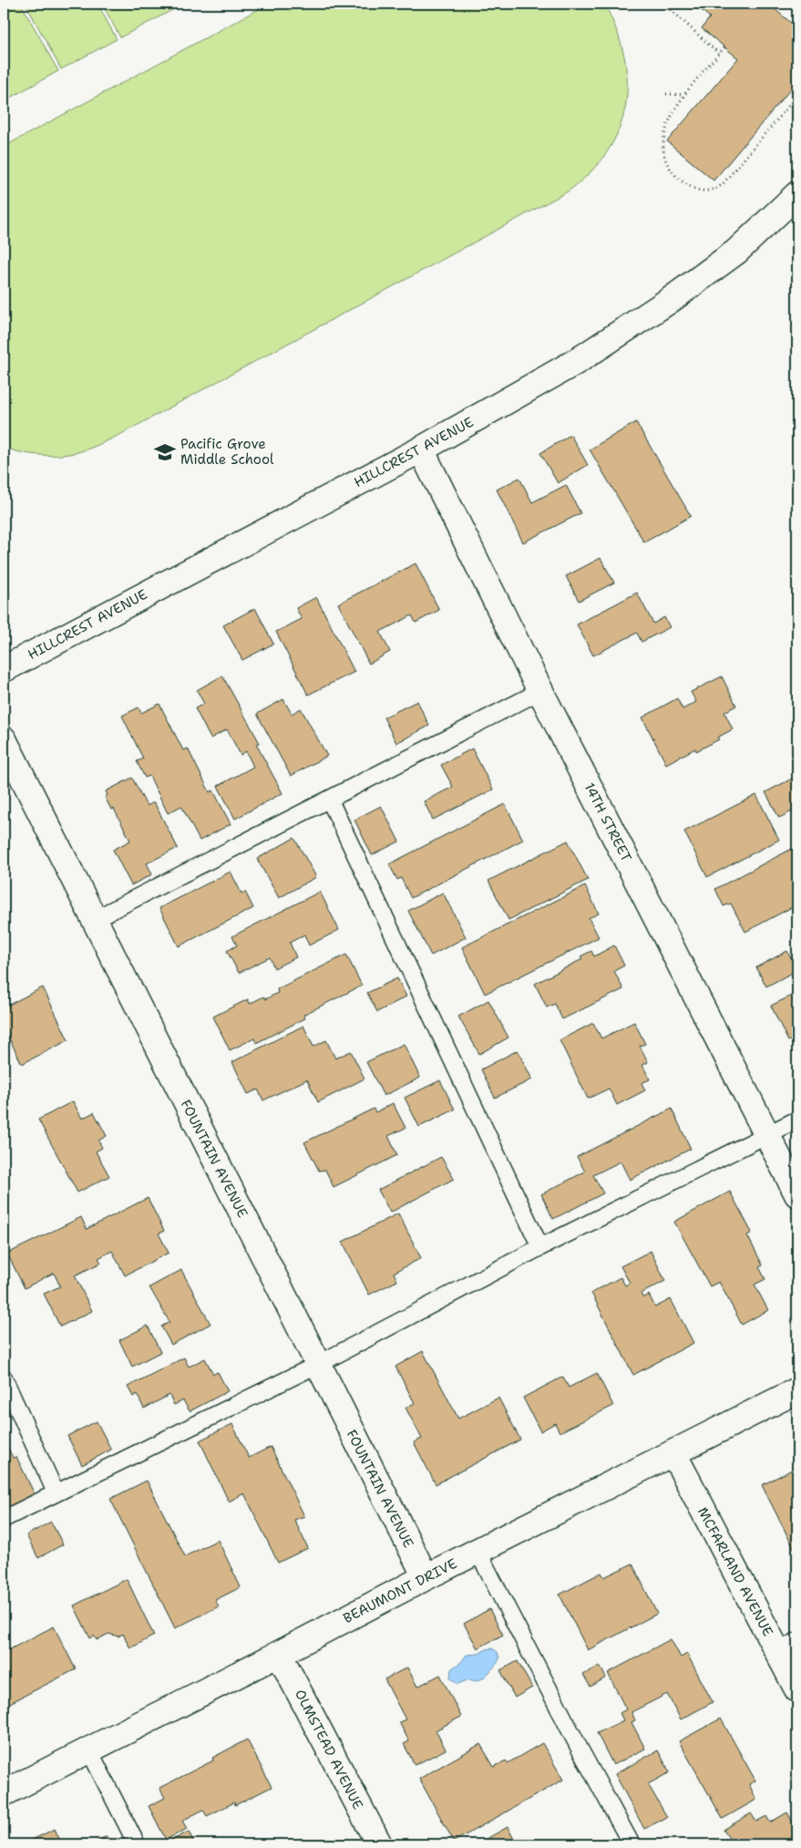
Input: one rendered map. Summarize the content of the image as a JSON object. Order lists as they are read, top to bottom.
{
  "streets": {
    "street": [
      "HILLCREST AVENUE",
      "14TH STREET",
      "FOUNTAIN AVENUE",
      "MCFARLAND AVENUE",
      "BEAUMONT DRIVE",
      "OLMSTEAD AVENUE"
    ]
  },
  "crossings": [
    ["HILLCREST AVENUE", "14TH STREET"],
    ["FOUNTAIN AVENUE", "BEAUMONT DRIVE"],
    ["MCFARLAND AVENUE", "BEAUMONT DRIVE"],
    ["BEAUMONT DRIVE", "OLMSTEAD AVENUE"]
  ],
  "places": {
    "school or university": ["Pacific Grove Middle School"]
  }
}
